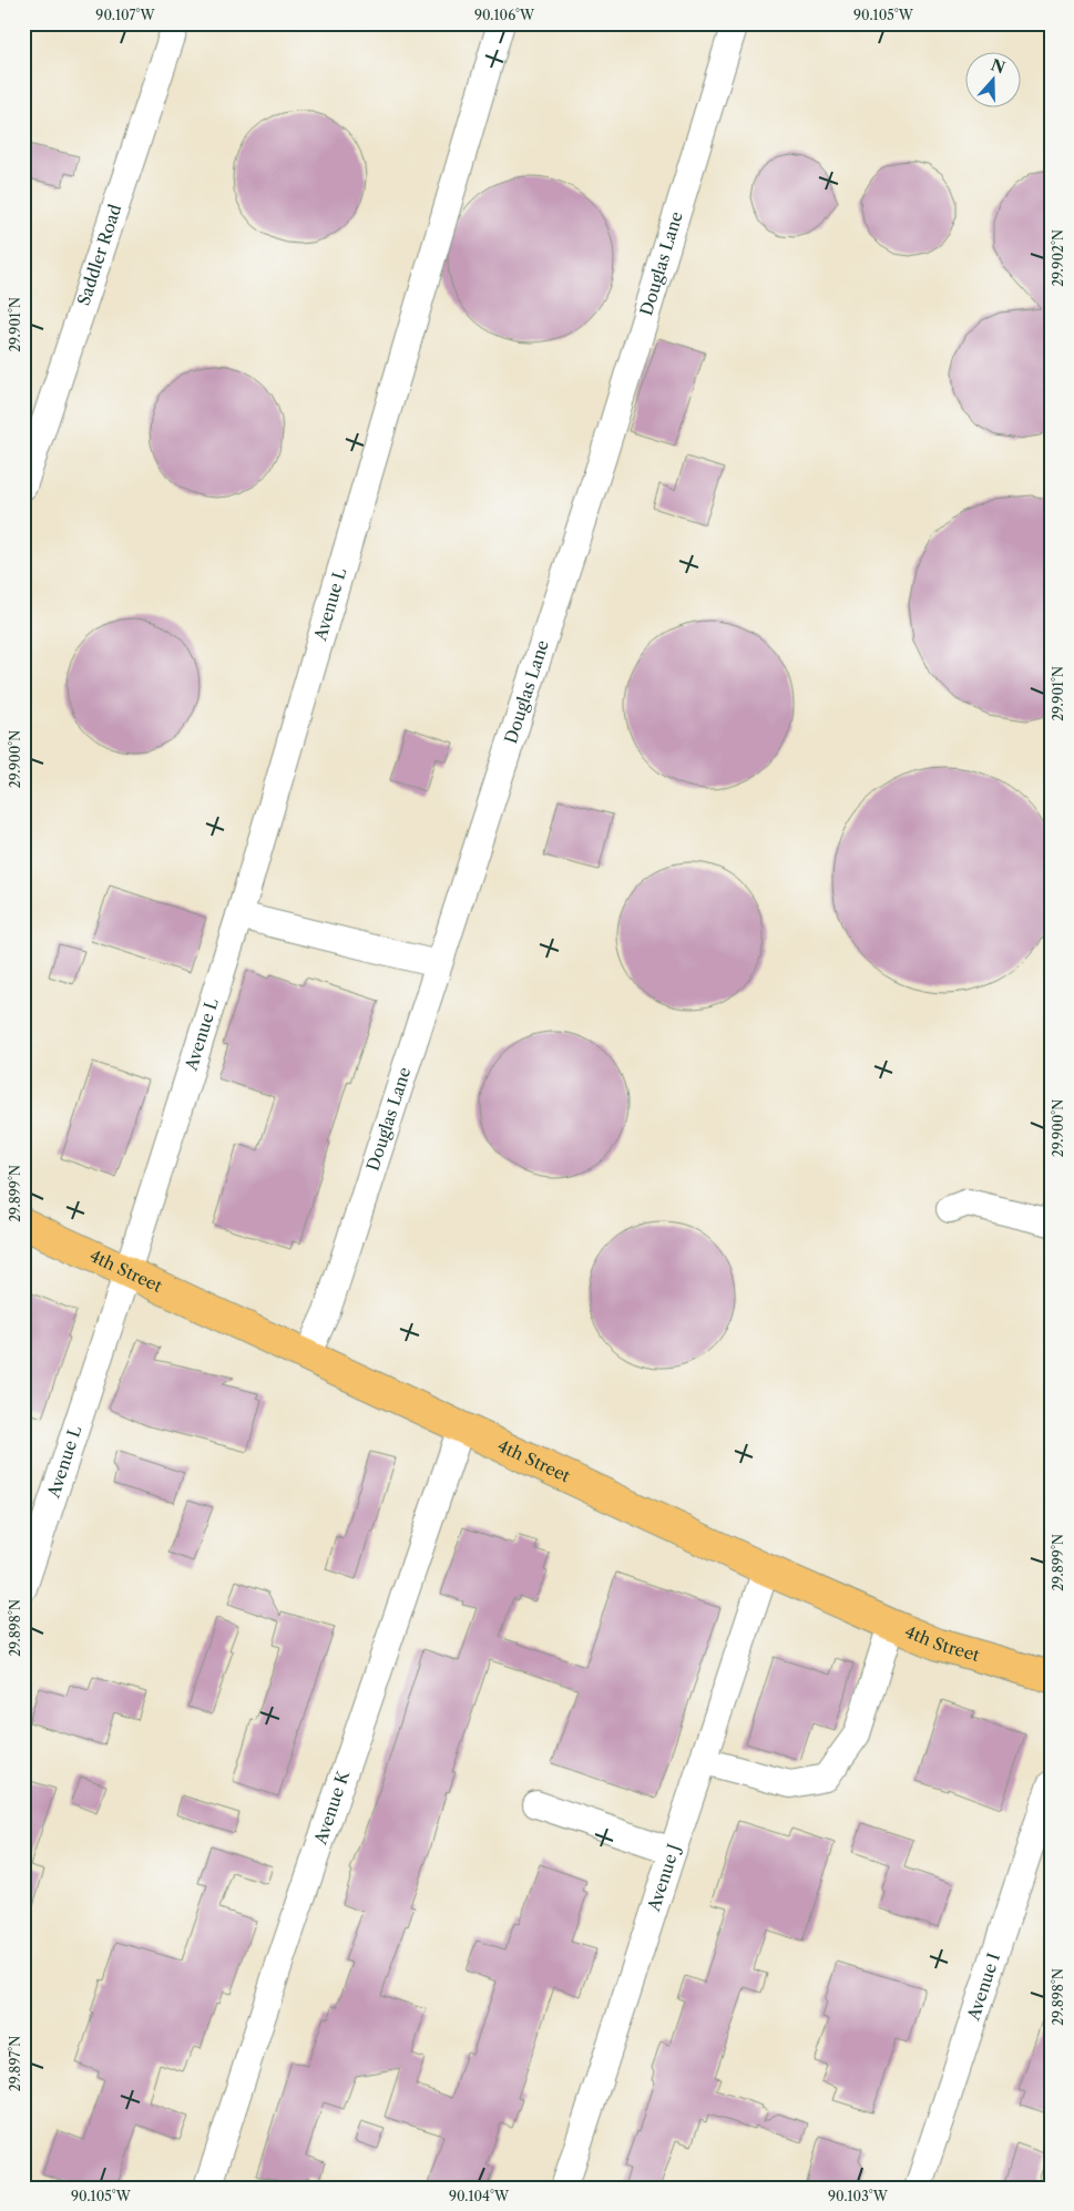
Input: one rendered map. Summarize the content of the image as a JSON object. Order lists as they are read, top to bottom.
{
  "streets": {
    "main road": ["4th Street"],
    "street": [
      "Saddler Road",
      "Douglas Lane",
      "Avenue L",
      "Avenue K",
      "Avenue J",
      "Avenue I"
    ]
  },
  "crossings": [
    ["Douglas Lane", "4th Street"],
    ["Avenue L", "4th Street"],
    ["4th Street", "Avenue K"],
    ["4th Street", "Avenue J"]
  ],
  "north": "top",
  "coordinates": [
    "90.107°W",
    "90.106°W",
    "90.105°W",
    "29.902°N",
    "29.901°N",
    "29.900°N",
    "29.899°N",
    "29.898°N",
    "29.897°N",
    "90.104°W",
    "90.103°W"
  ]
}
